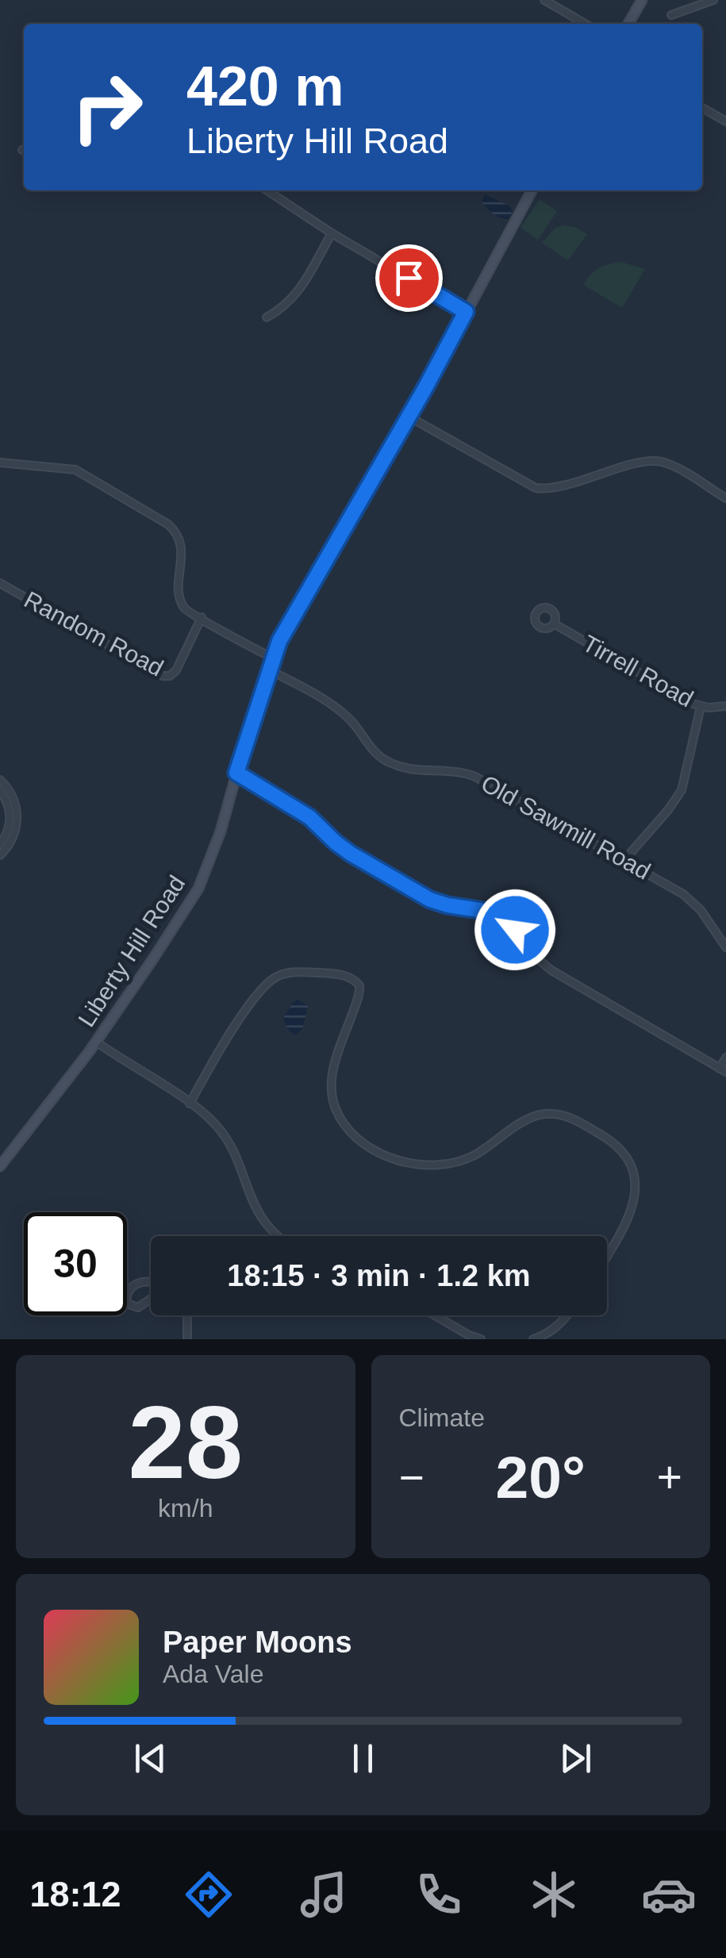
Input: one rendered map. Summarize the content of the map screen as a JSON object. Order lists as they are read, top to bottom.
{
  "streets": {
    "street": [
      "Random Road",
      "Tirrell Road",
      "Old Sawmill Road",
      "Liberty Hill Road"
    ]
  },
  "crossings": [
    ["Old Sawmill Road", "Liberty Hill Road"]
  ],
  "page": {
    "turn": ["420 m", "Liberty Hill Road"],
    "limit": "30",
    "trip": "18:15 · 3 min · 1.2 km",
    "tile": [
      ["28", "km/h"],
      "Climate"
    ],
    "heat": ["−", "20°", "+"],
    "song": ["Paper Moons", "Ada Vale"],
    "tabs": "18:12"
  }
}
